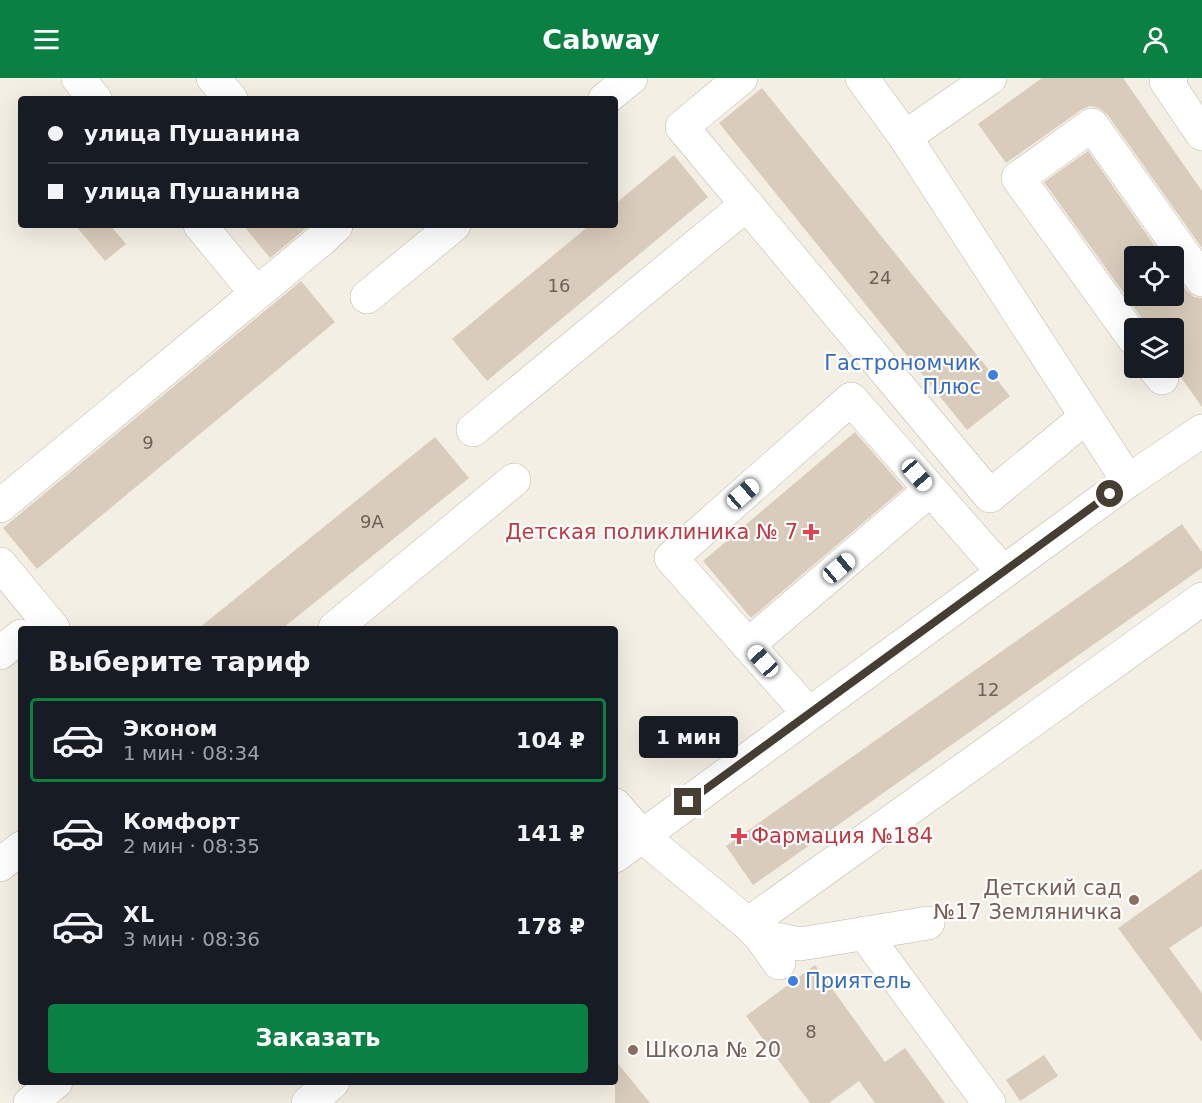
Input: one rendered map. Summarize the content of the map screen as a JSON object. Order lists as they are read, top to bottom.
{
  "places": {
    "other": [
      "Гастрономчик Плюс",
      "Детский сад №17 Земляничка",
      "Приятель",
      "Школа № 20"
    ],
    "health": ["Детская поликлиника № 7", "Фармация №184"]
  },
  "house_numbers": [
    "24",
    "16",
    "9",
    "9А",
    "12",
    "8"
  ],
  "page": {
    "header": "Cabway",
    "banner": ["улица Пушанина", "улица Пушанина"],
    "heading": "Выберите тариф",
    "list": [
      {
        "name": "Эконом",
        "note": "1 мин · 08:34",
        "value": "104 ₽"
      },
      {
        "name": "Комфорт",
        "note": "2 мин · 08:35",
        "value": "141 ₽"
      },
      {
        "name": "XL",
        "note": "3 мин · 08:36",
        "value": "178 ₽"
      }
    ],
    "bubble": "1 мин",
    "buttons": "Заказать"
  }
}
